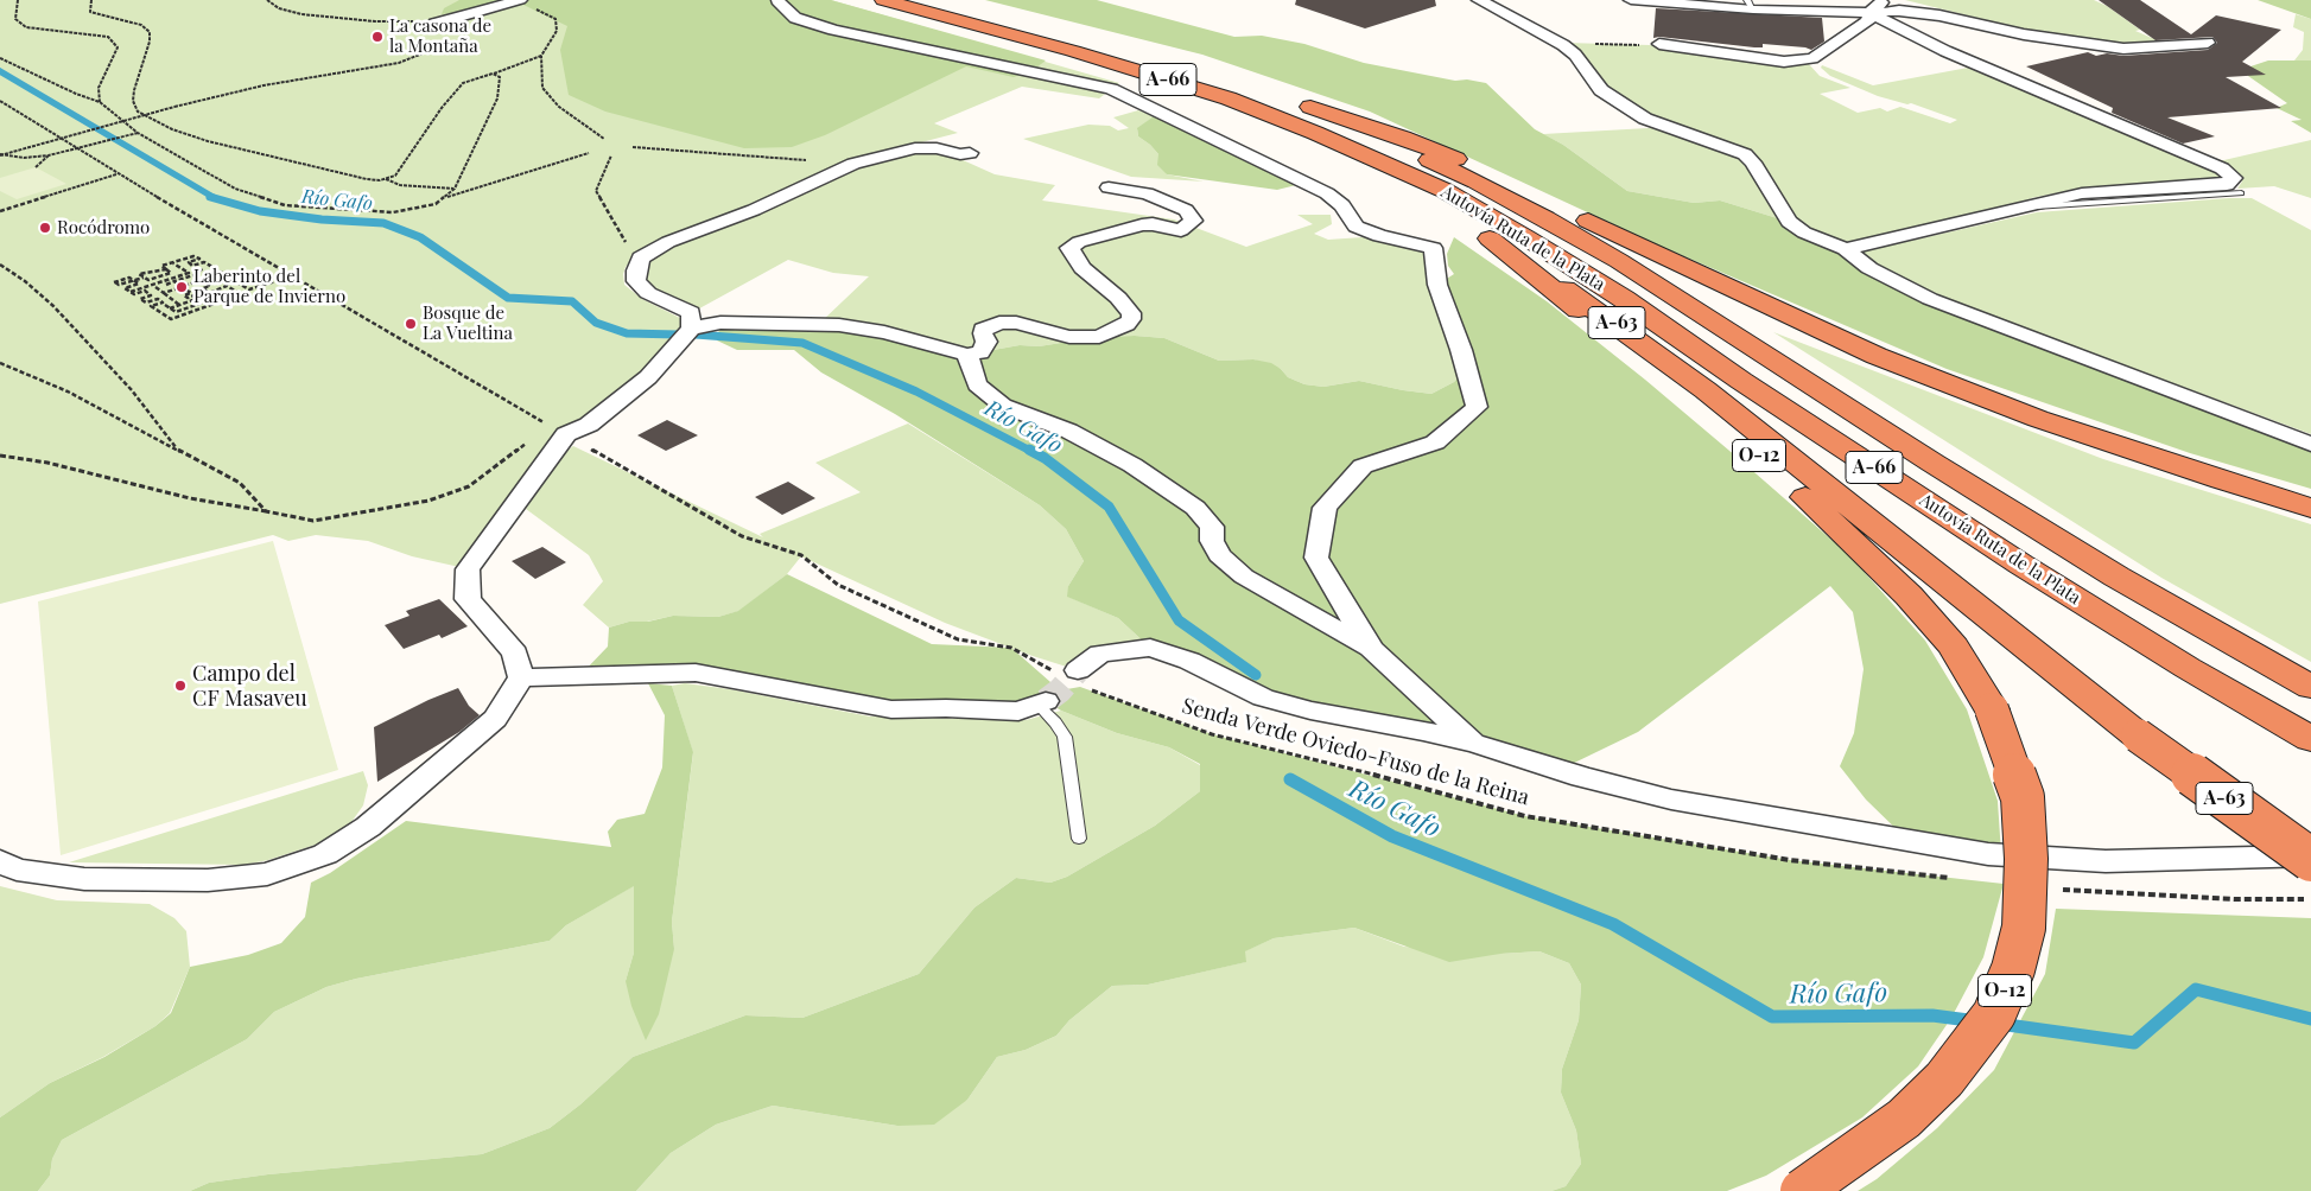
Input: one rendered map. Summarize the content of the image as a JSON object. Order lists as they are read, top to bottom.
{
  "streets": {
    "highway": [
      "A-66",
      "Autovía Ruta de la Plata",
      "A-63",
      "O-12"
    ],
    "path": ["Senda Verde Oviedo-Fuso de la Reina"]
  },
  "crossings": [
    ["Autovía Ruta de la Plata", "A-63"],
    ["A-63", "O-12"]
  ],
  "water": ["Río Gafo"],
  "places": [
    "La casona de la Montaña",
    "Rocódromo",
    "Laberinto del Parque de Invierno",
    "Bosque de La Vueltina",
    "Campo del CF Masaveu"
  ]
}
